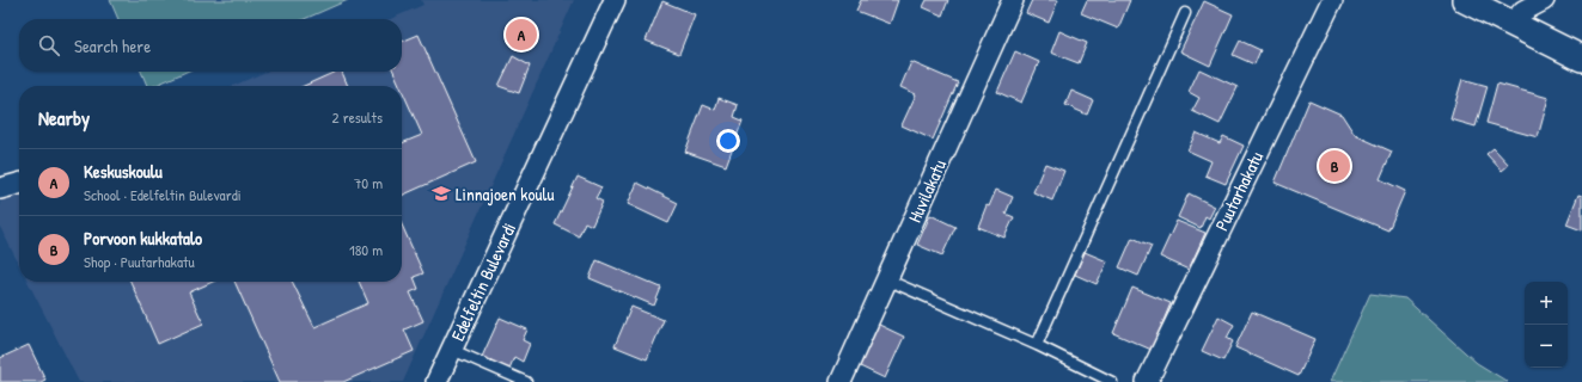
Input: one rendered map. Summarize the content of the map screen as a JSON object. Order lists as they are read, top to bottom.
{
  "streets": {
    "street": ["Huvilakatu", "Puutarhakatu", "Edelfeltin Bulevardi"]
  },
  "places": {
    "school or university": ["Linnajoen koulu"]
  },
  "page": {
    "pins": ["A", "B"],
    "search": "Search here",
    "heading": ["Nearby", "2 results"],
    "list": [
      {
        "mark": "A",
        "name": "Keskuskoulu",
        "note": "School · Edelfeltin Bulevardi",
        "value": "70 m"
      },
      {
        "mark": "B",
        "name": "Porvoon kukkatalo",
        "note": "Shop · Puutarhakatu",
        "value": "180 m"
      }
    ],
    "map_buttons": ["+", "−"]
  }
}
